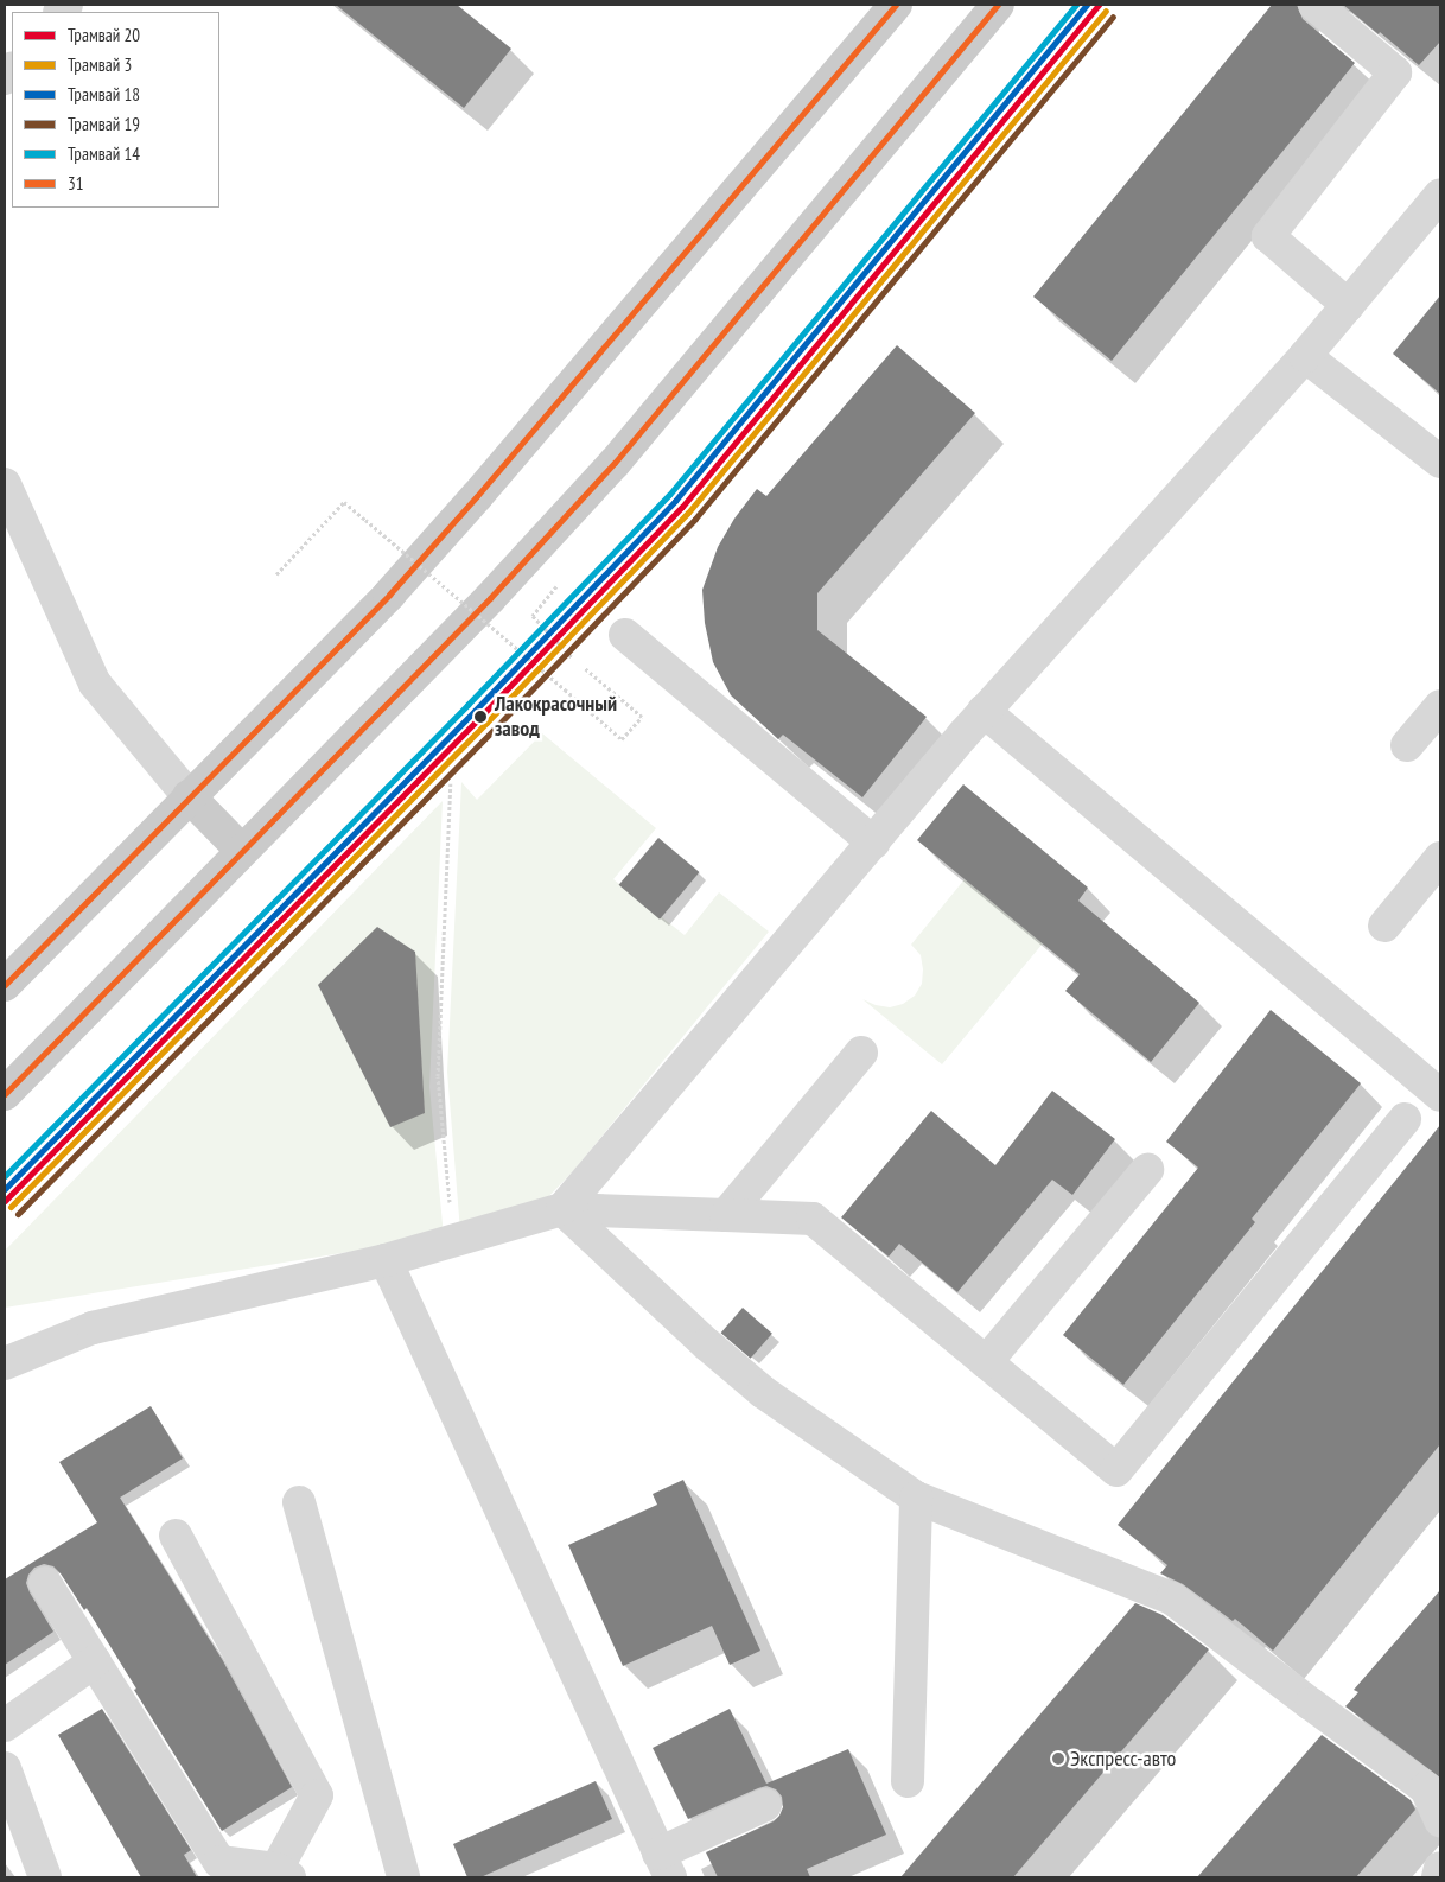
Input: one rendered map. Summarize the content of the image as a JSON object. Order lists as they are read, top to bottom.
{
  "places": ["Лакокрасочный завод", "Экспресс-авто"],
  "lines": [
    "tram line 20",
    "tram line 18",
    "tram line 14",
    "transit line 31",
    "tram line 3",
    "tram line 19"
  ],
  "legend": [
    "Трамвай 20",
    "Трамвай 3",
    "Трамвай 18",
    "Трамвай 19",
    "Трамвай 14",
    "31"
  ]
}
